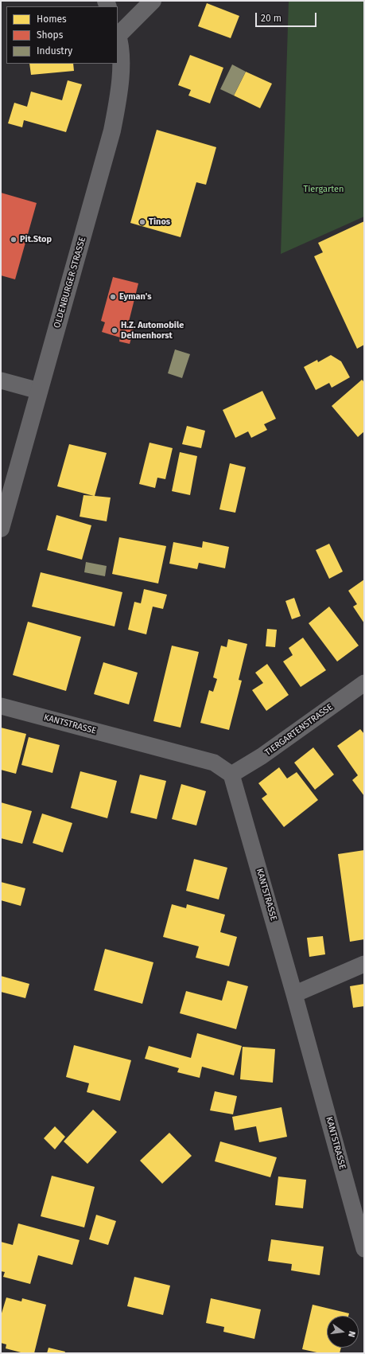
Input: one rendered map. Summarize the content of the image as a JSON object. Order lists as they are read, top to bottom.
{
  "streets": {
    "main road": ["OLDENBURGER STRASSE"],
    "street": ["KANTSTRASSE", "TIERGARTENSTRASSE"]
  },
  "crossings": [
    ["KANTSTRASSE", "TIERGARTENSTRASSE"]
  ],
  "parks": ["Tiergarten"],
  "places": [
    "Tinos",
    "Pit.Stop",
    "Eyman's",
    "H.Z. Automobile Delmenhorst"
  ],
  "legend": ["Homes", "Shops", "Industry"],
  "scale_bar": "20 m",
  "north": "right"
}
